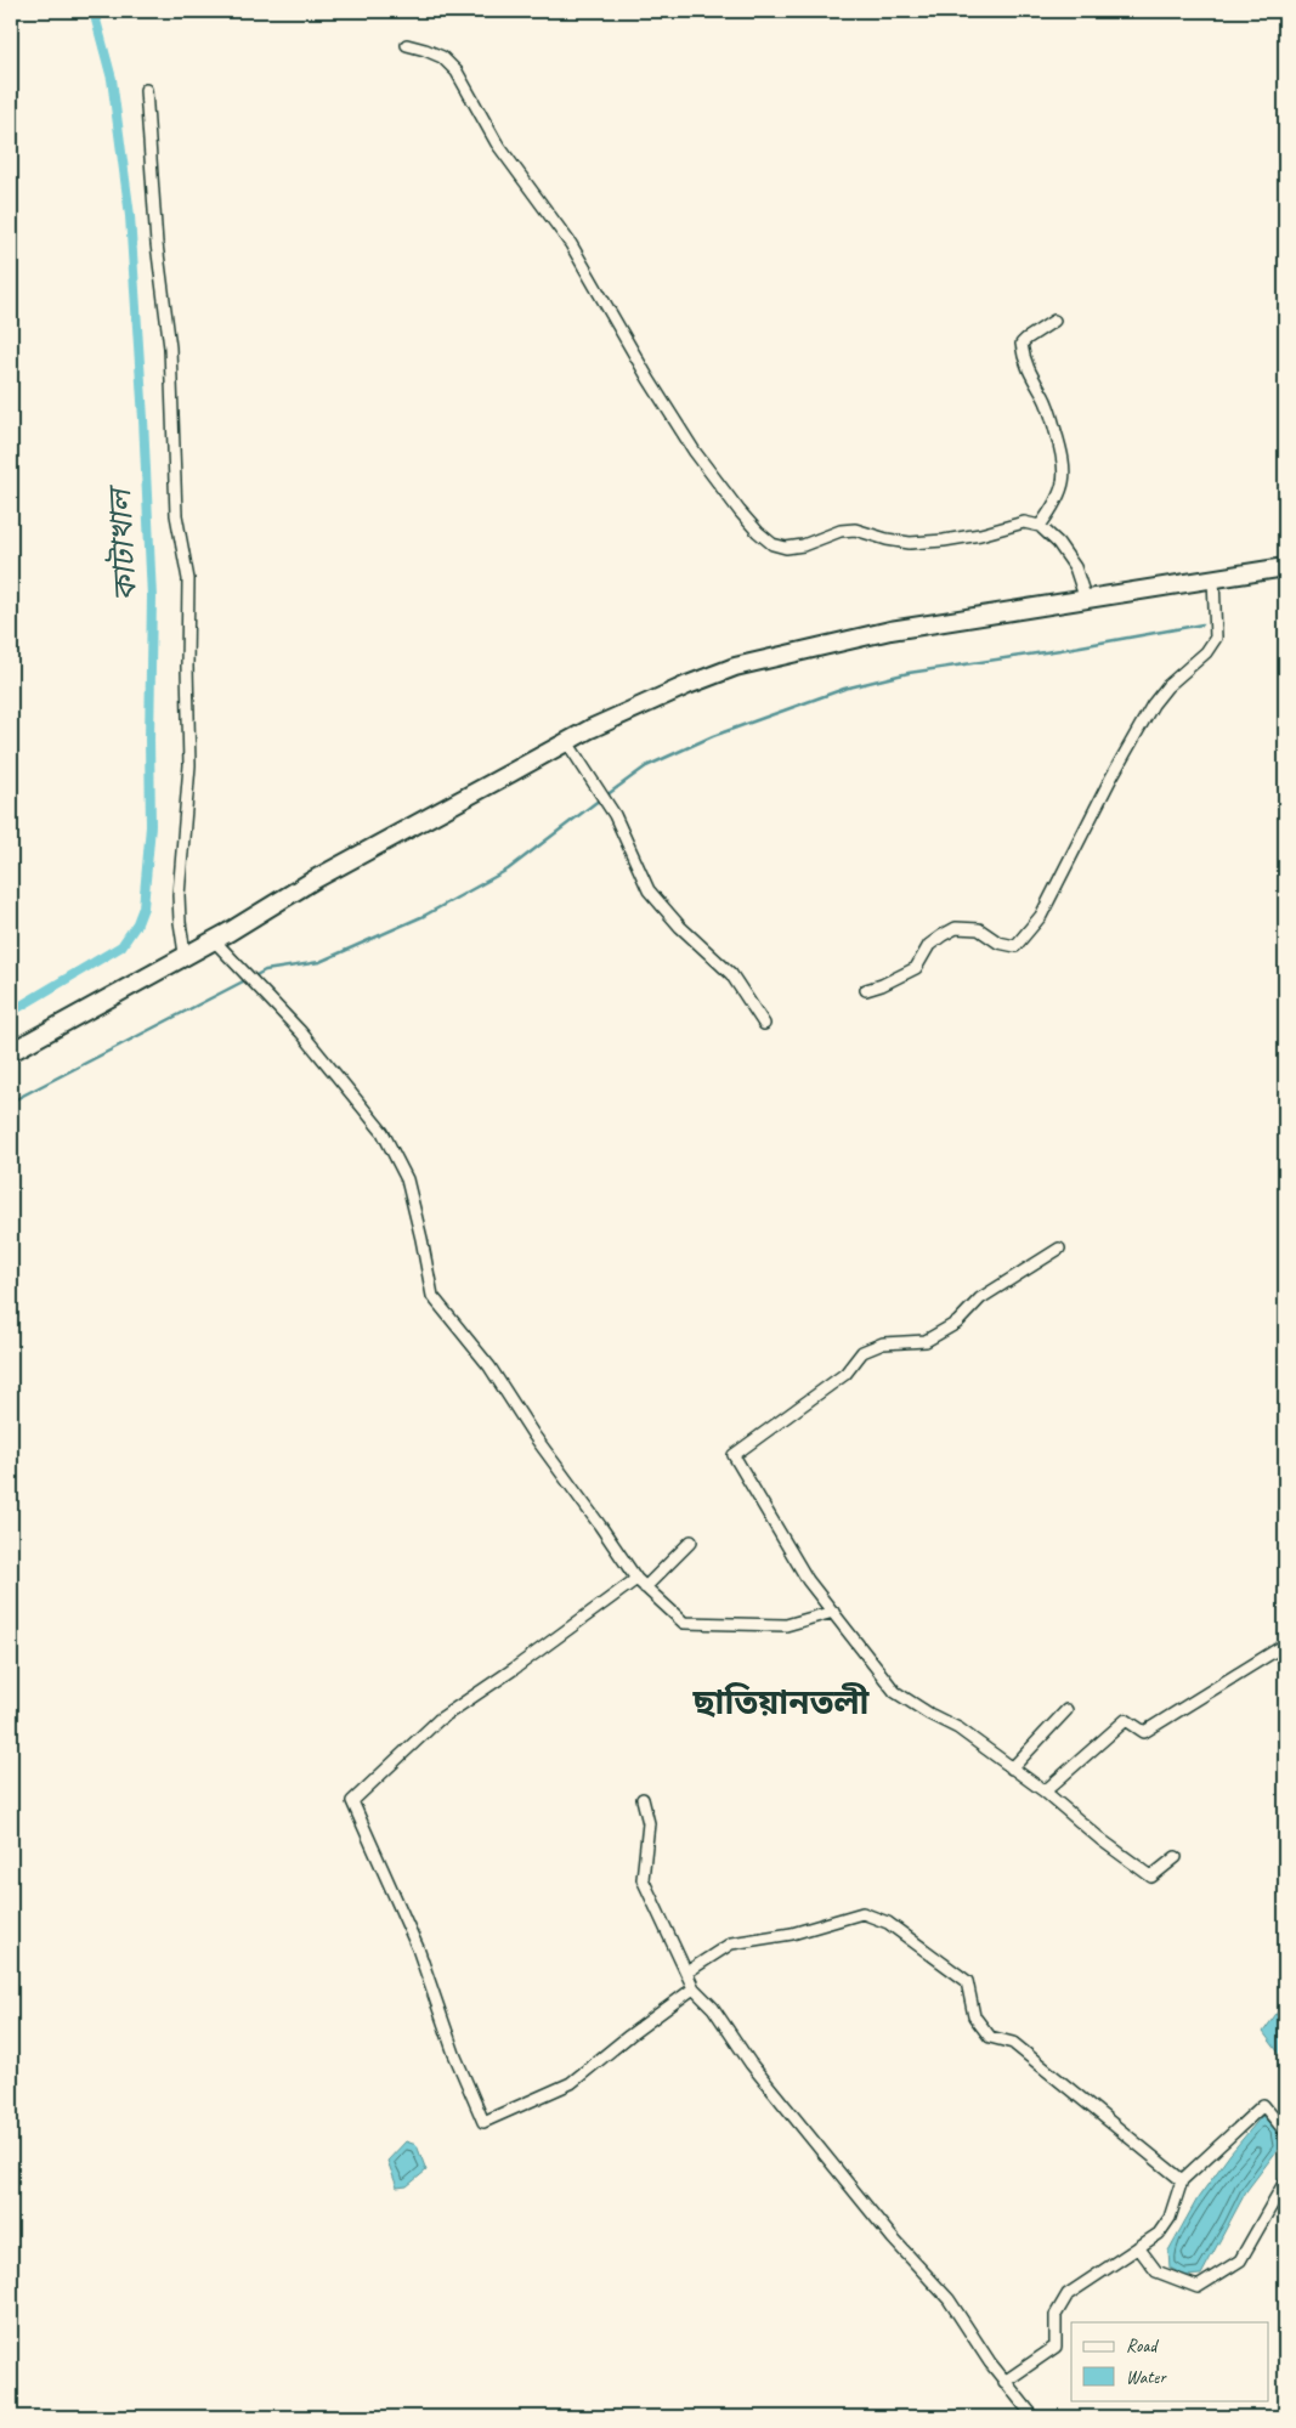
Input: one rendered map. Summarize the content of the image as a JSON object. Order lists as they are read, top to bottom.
{
  "districts": ["ছাতিয়ানতলী"],
  "water": ["কাটাখাল"],
  "legend": ["Road", "Water"]
}
